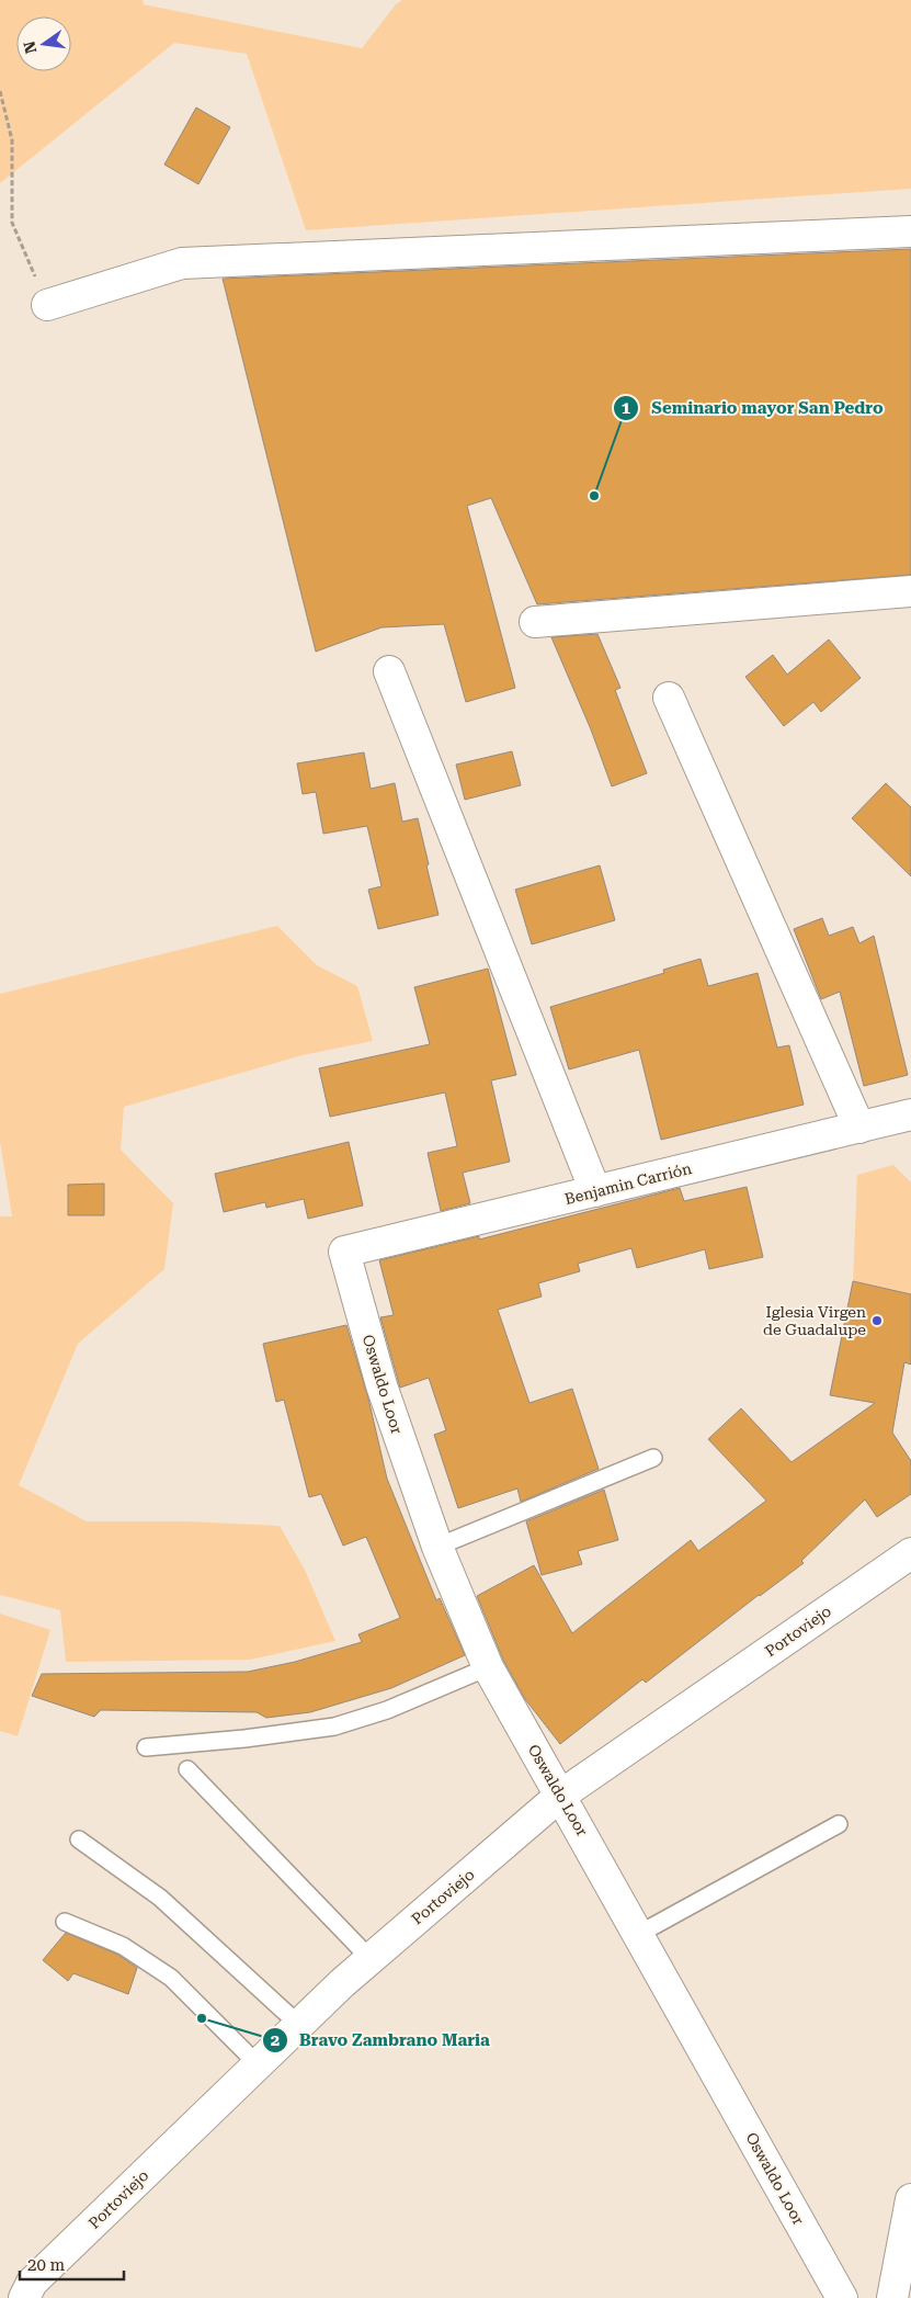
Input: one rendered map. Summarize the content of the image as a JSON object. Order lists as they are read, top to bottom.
{
  "streets": {
    "street": ["Benjamin Carrión", "Oswaldo Loor", "Portoviejo"]
  },
  "crossings": [
    ["Benjamin Carrión", "Oswaldo Loor"],
    ["Oswaldo Loor", "Portoviejo"]
  ],
  "places": ["Seminario mayor San Pedro", "Iglesia Virgen de Guadalupe", "Bravo Zambrano Maria"],
  "scale_bar": "20 m",
  "north": "left"
}
